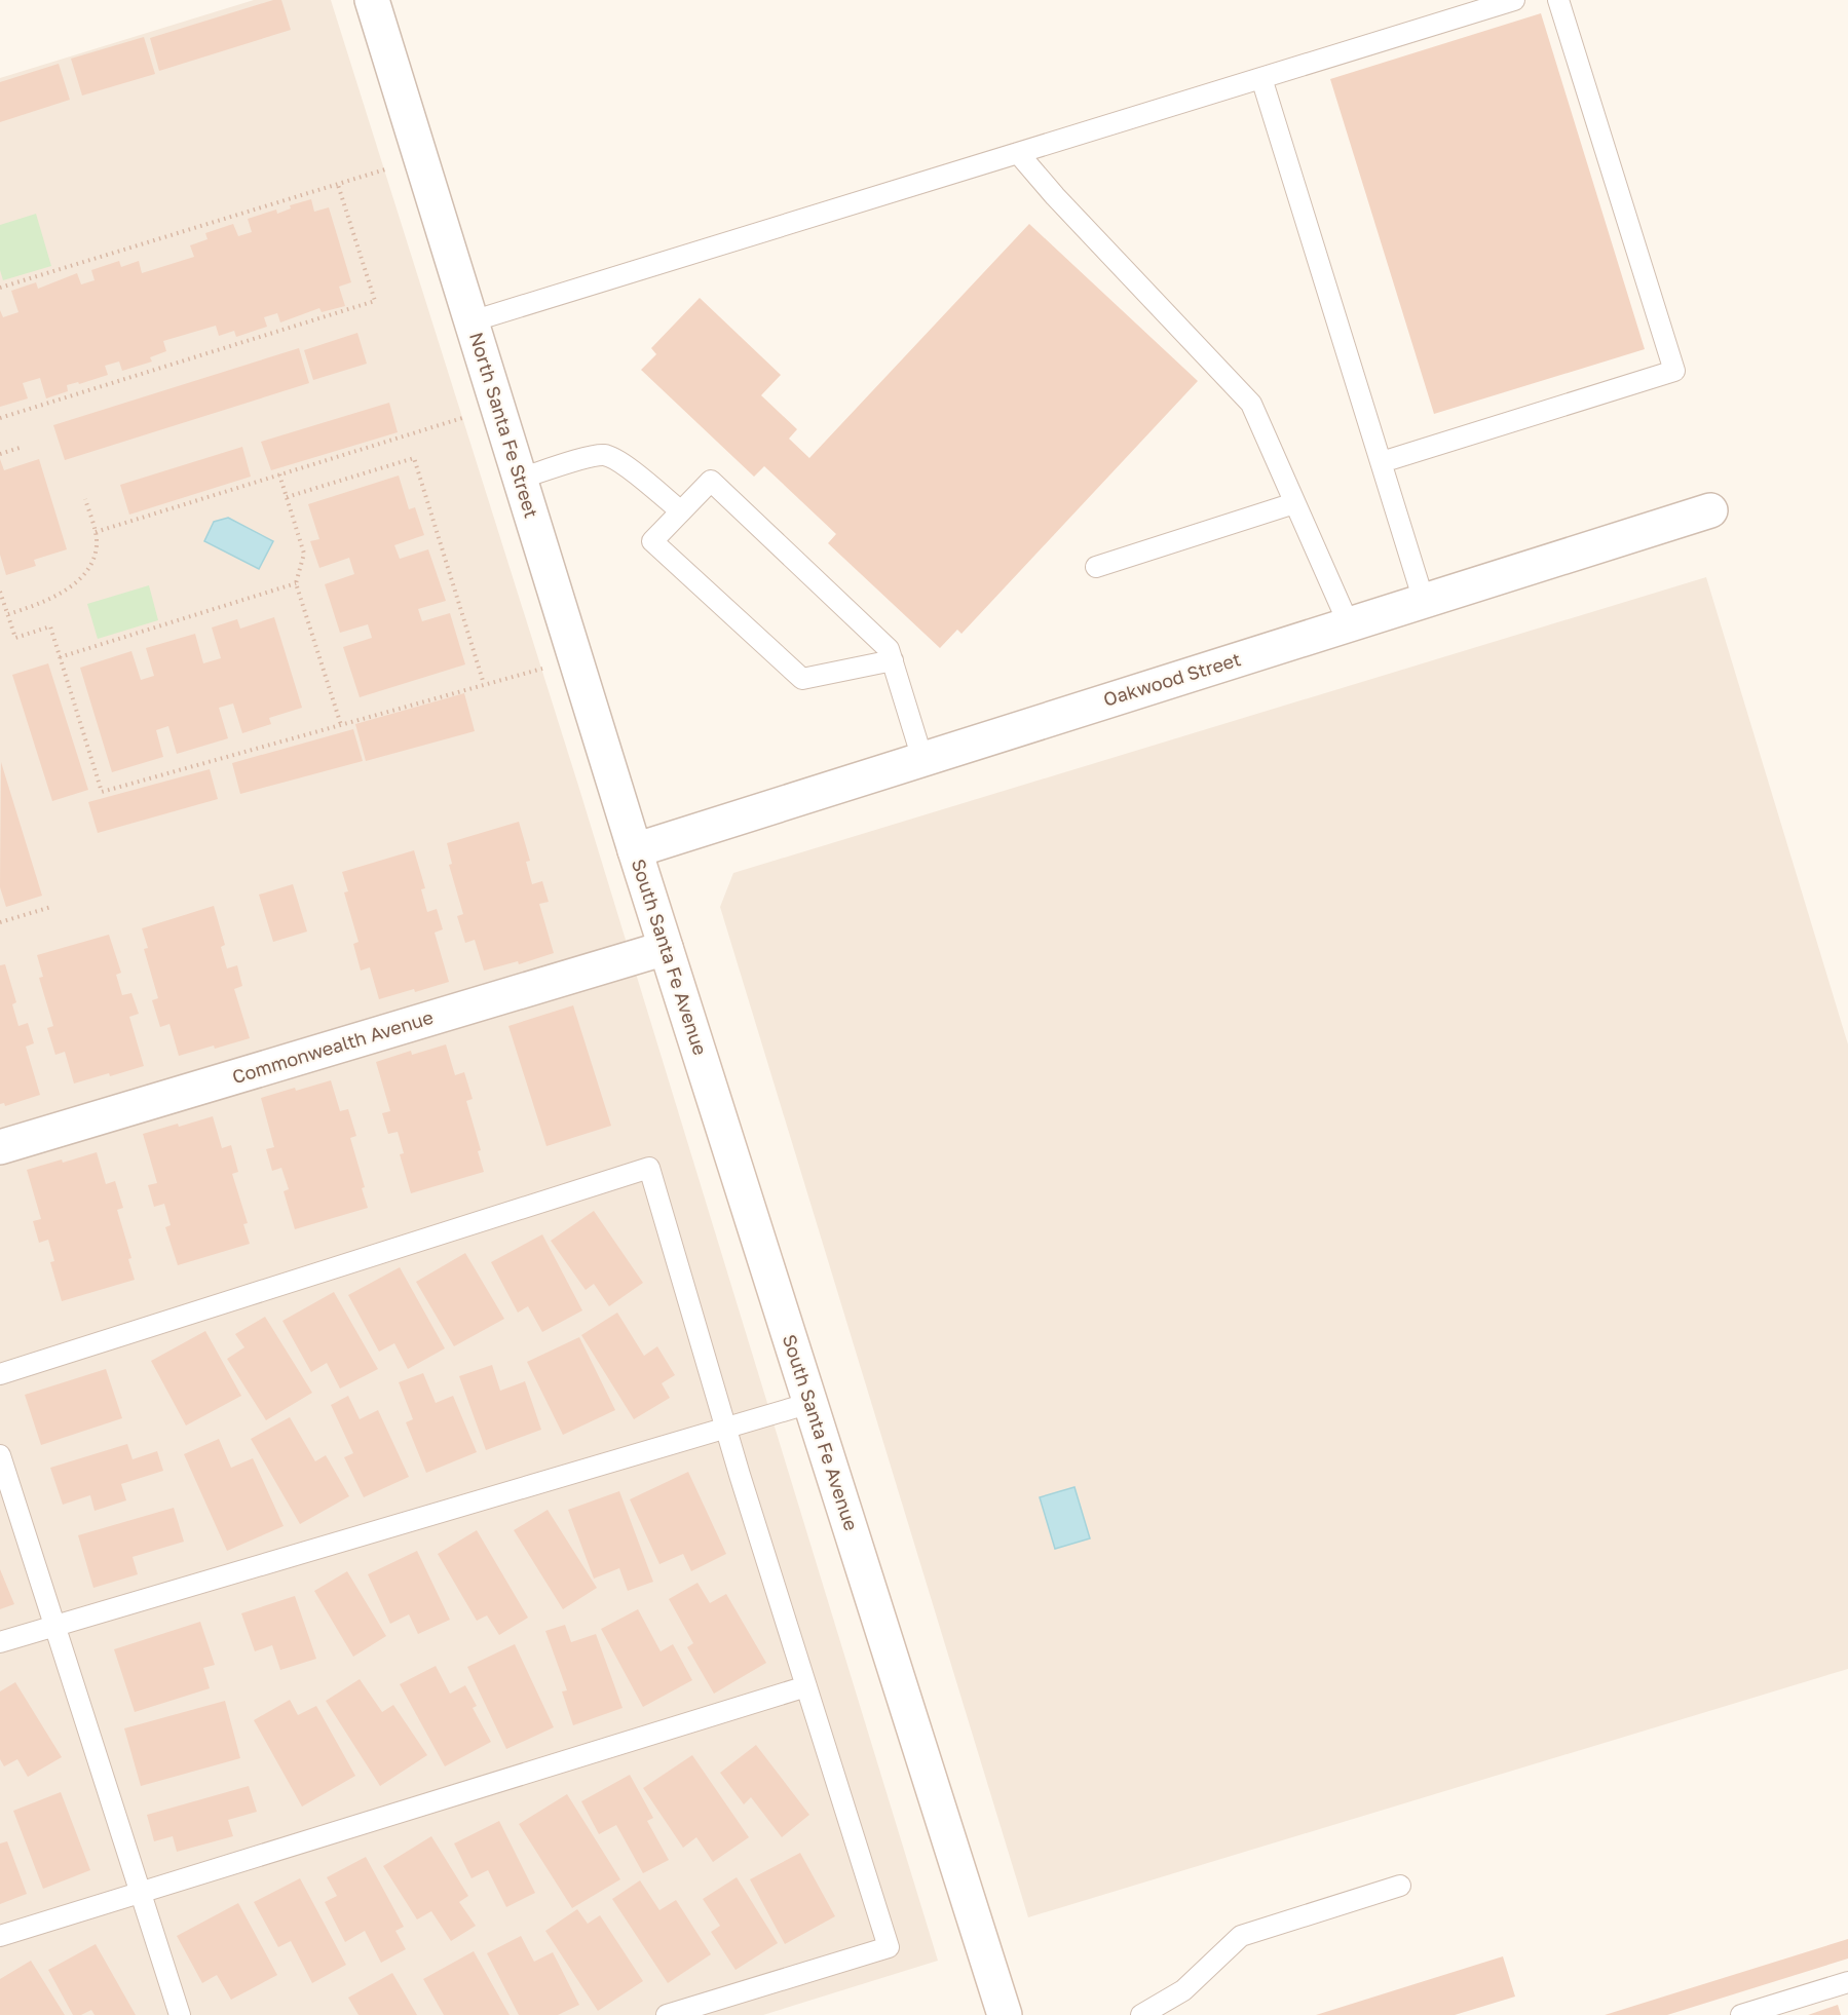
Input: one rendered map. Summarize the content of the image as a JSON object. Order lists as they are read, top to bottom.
{
  "streets": {
    "street": [
      "North Santa Fe Street",
      "Oakwood Street",
      "South Santa Fe Avenue",
      "Commonwealth Avenue"
    ]
  },
  "crossings": [
    ["North Santa Fe Street", "Oakwood Street"],
    ["North Santa Fe Street", "South Santa Fe Avenue"],
    ["Oakwood Street", "South Santa Fe Avenue"],
    ["South Santa Fe Avenue", "Commonwealth Avenue"]
  ]
}
